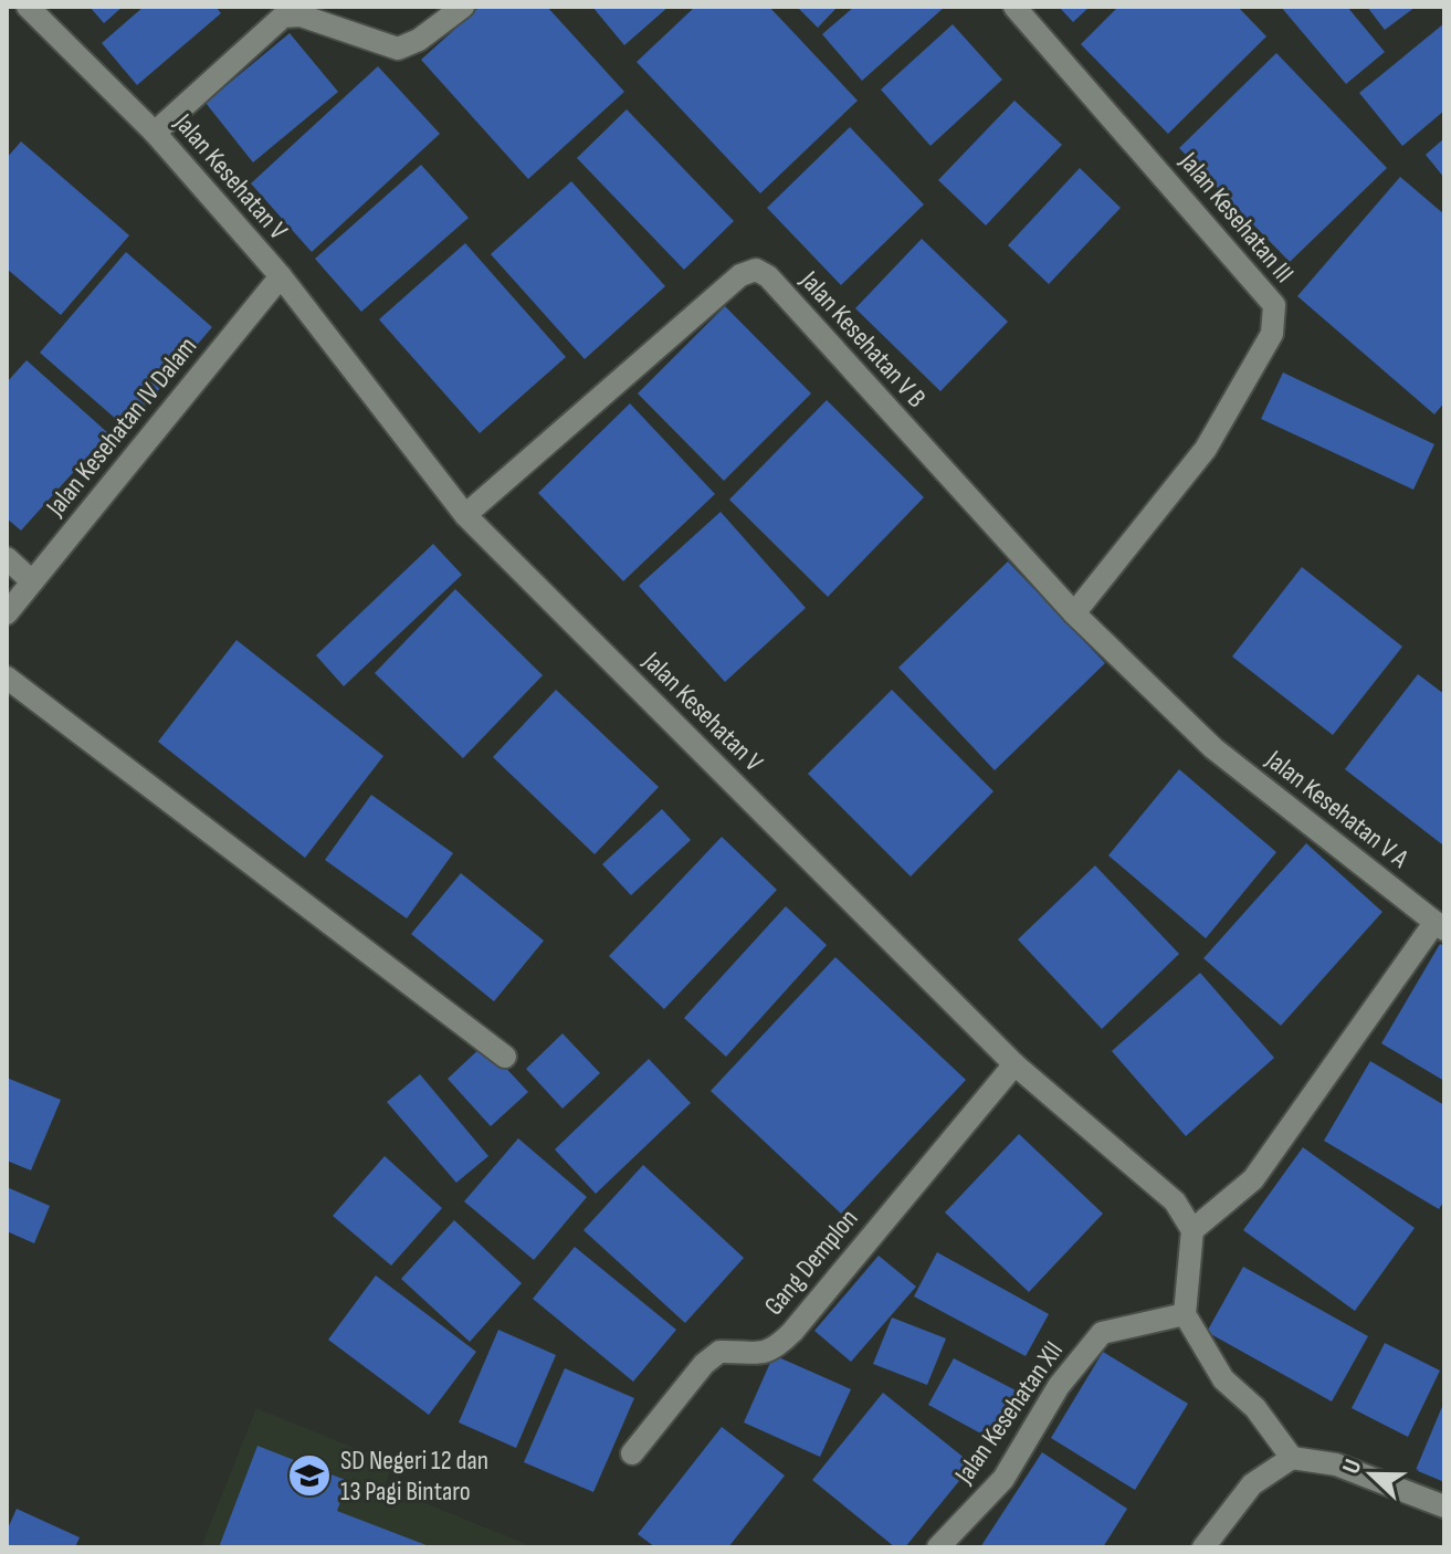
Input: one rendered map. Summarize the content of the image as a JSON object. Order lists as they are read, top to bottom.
{
  "streets": {
    "street": [
      "Jalan Kesehatan V",
      "Jalan Kesehatan III",
      "Jalan Kesehatan V B",
      "Jalan Kesehatan IV Dalam",
      "Jalan Kesehatan V A",
      "Gang Demplon",
      "Jalan Kesehatan XII"
    ]
  },
  "crossings": [
    ["Jalan Kesehatan V", "Jalan Kesehatan V B"],
    ["Jalan Kesehatan V", "Jalan Kesehatan IV Dalam"],
    ["Jalan Kesehatan V", "Jalan Kesehatan V A"],
    ["Jalan Kesehatan V", "Gang Demplon"],
    ["Jalan Kesehatan III", "Jalan Kesehatan V B"],
    ["Jalan Kesehatan III", "Jalan Kesehatan V A"],
    ["Jalan Kesehatan V B", "Jalan Kesehatan V A"]
  ],
  "places": {
    "school or university": ["SD Negeri 12 dan 13 Pagi Bintaro"]
  },
  "north": "left"
}
